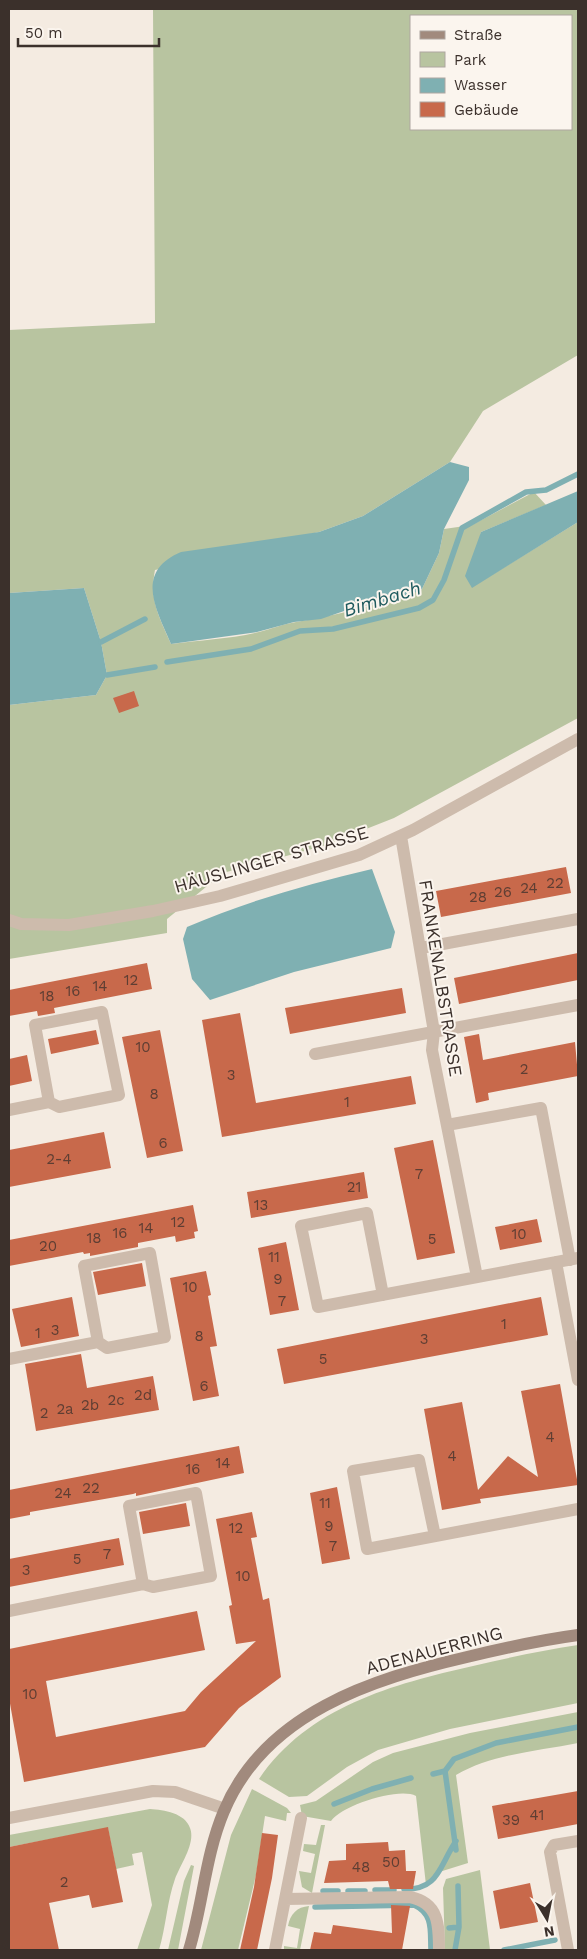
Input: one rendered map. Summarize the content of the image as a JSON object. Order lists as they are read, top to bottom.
{
  "streets": {
    "main road": ["ADENAUERRING"],
    "street": ["HÄUSLINGER STRASSE", "FRANKENALBSTRASSE"]
  },
  "crossings": [
    ["HÄUSLINGER STRASSE", "FRANKENALBSTRASSE"]
  ],
  "water": ["Bimbach"],
  "house_numbers": [
    "22",
    "24",
    "26",
    "28",
    "12",
    "14",
    "16",
    "18",
    "10",
    "2",
    "3",
    "8",
    "1",
    "6",
    "2-4",
    "7",
    "21",
    "13",
    "12",
    "14",
    "16",
    "10",
    "18",
    "5",
    "20",
    "11",
    "9",
    "10",
    "7",
    "1",
    "3",
    "1",
    "8",
    "3",
    "5",
    "6",
    "2d",
    "2c",
    "2b",
    "2a",
    "2",
    "4",
    "4",
    "14",
    "16",
    "22",
    "24",
    "11",
    "9",
    "12",
    "7",
    "7",
    "5",
    "3",
    "10",
    "10",
    "41",
    "39",
    "50",
    "48",
    "2"
  ],
  "legend": [
    "Straße",
    "Park",
    "Wasser",
    "Gebäude"
  ],
  "scale_bar": "50 m",
  "north": "bottom"
}
